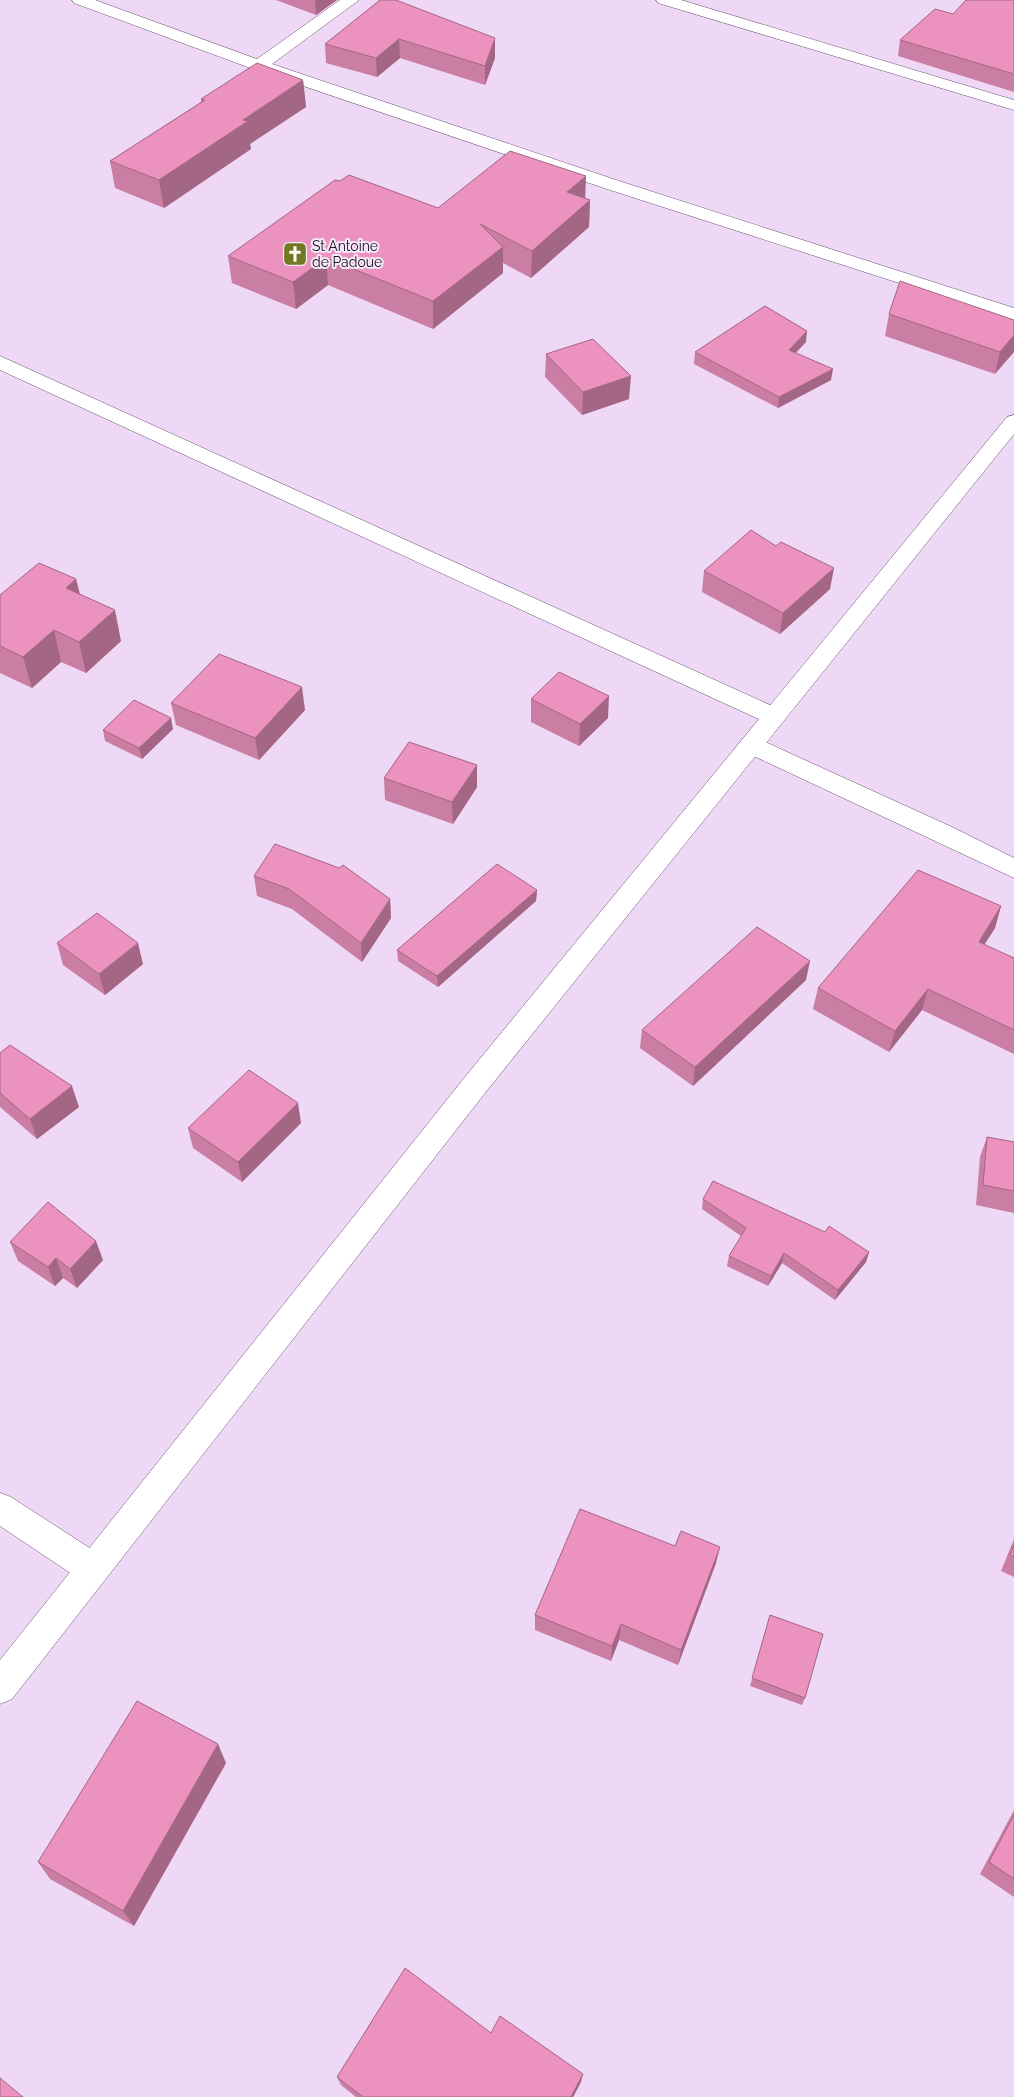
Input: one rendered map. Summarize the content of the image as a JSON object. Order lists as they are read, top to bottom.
{
  "places": {
    "church": ["St Antoine de Padoue"]
  }
}
